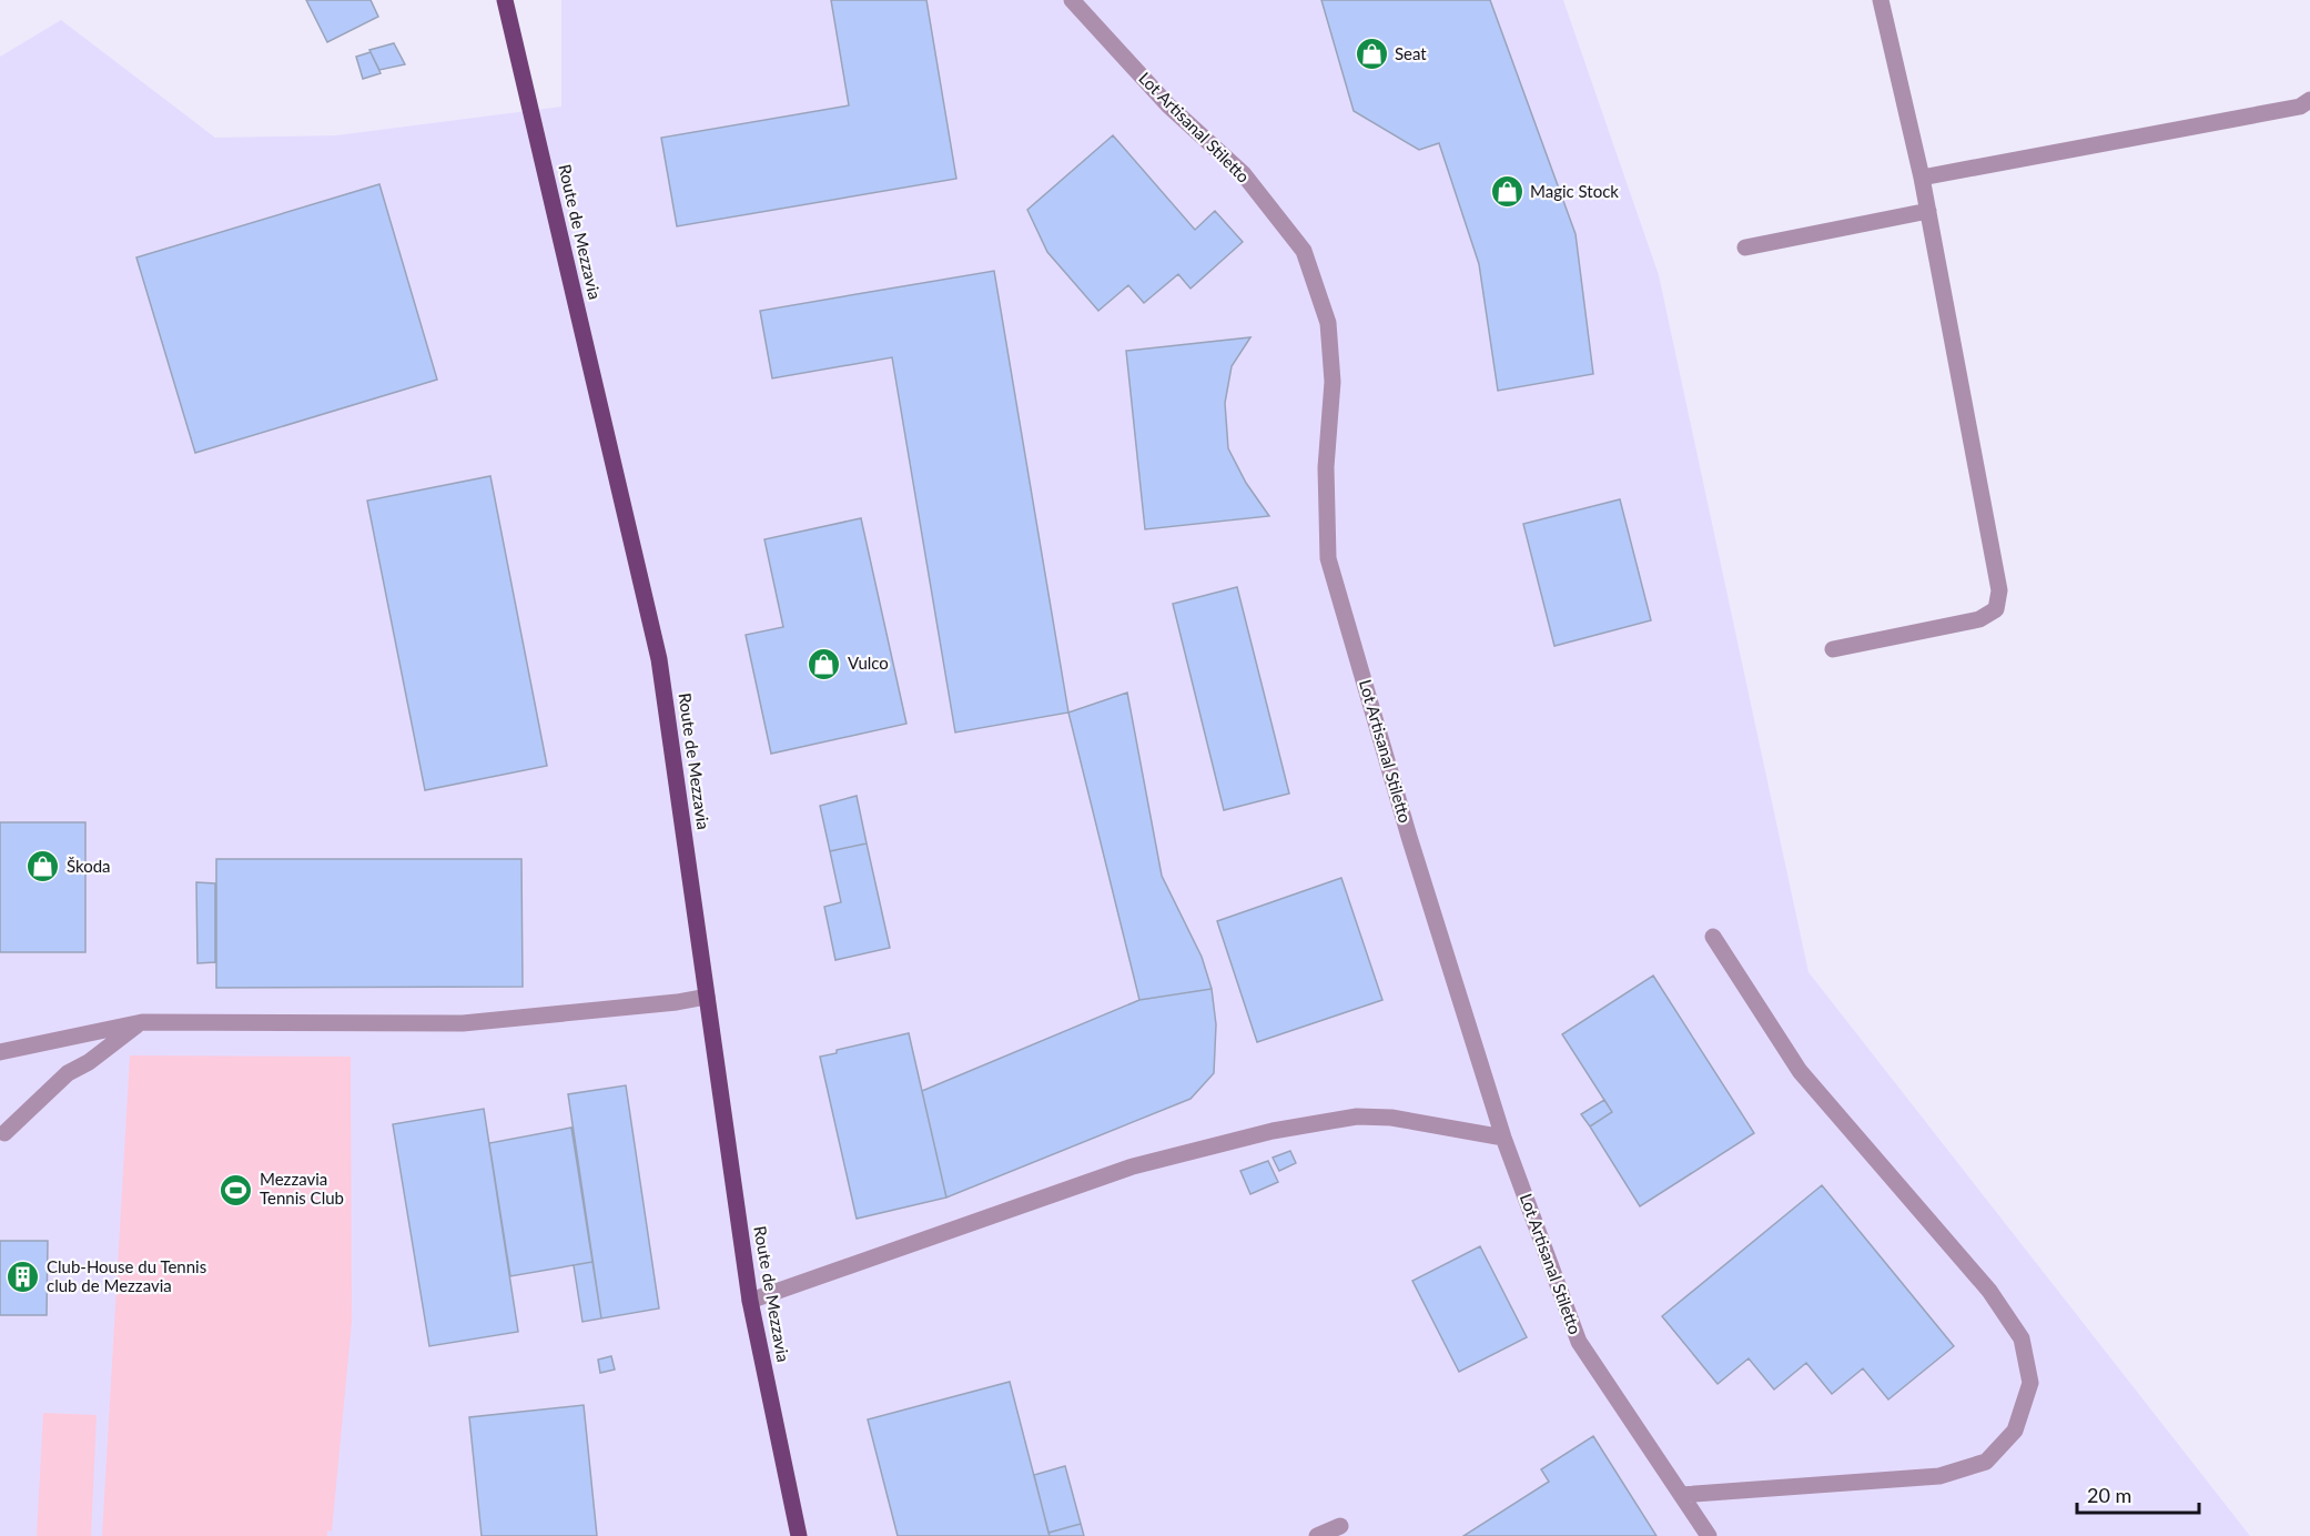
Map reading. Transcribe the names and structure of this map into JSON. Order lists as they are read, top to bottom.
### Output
{
  "streets": {
    "main road": ["Route de Mezzavia"],
    "street": ["Lot Artisanal Stiletto"]
  },
  "places": {
    "shop": [
      "Seat",
      "Magic Stock",
      "Vulco",
      "Škoda"
    ],
    "sports": ["Mezzavia Tennis Club"],
    "building": ["Club-House du Tennis club de Mezzavia"]
  },
  "scale_bar": "20 m"
}
